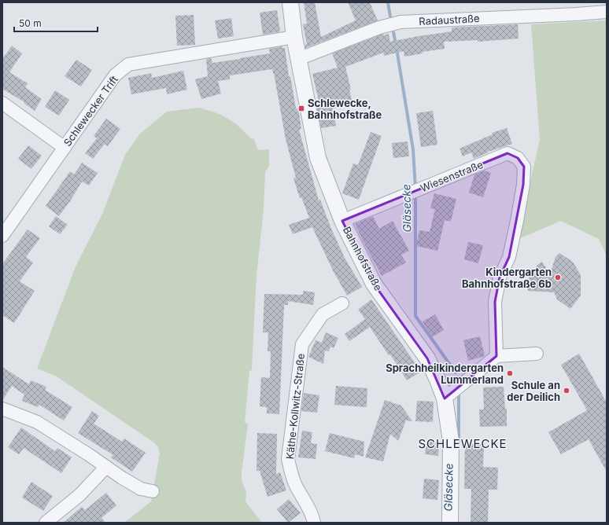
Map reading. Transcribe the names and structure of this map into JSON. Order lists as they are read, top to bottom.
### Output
{
  "streets": {
    "street": [
      "Radaustraße",
      "Schlewecker Trift",
      "Wiesenstraße",
      "Bahnhofstraße",
      "Käthe-Kollwitz-Straße"
    ]
  },
  "crossings": [
    ["Radaustraße", "Bahnhofstraße"],
    ["Schlewecker Trift", "Bahnhofstraße"],
    ["Wiesenstraße", "Bahnhofstraße"]
  ],
  "districts": ["SCHLEWECKE"],
  "water": ["Gläsecke"],
  "places": {
    "transit": ["Schlewecke, Bahnhofstraße"],
    "other": ["Kindergarten Bahnhofstraße 6b", "Sprachheilkindergarten Lummerland", "Schule an der Deilich"]
  },
  "scale_bar": "50 m"
}
